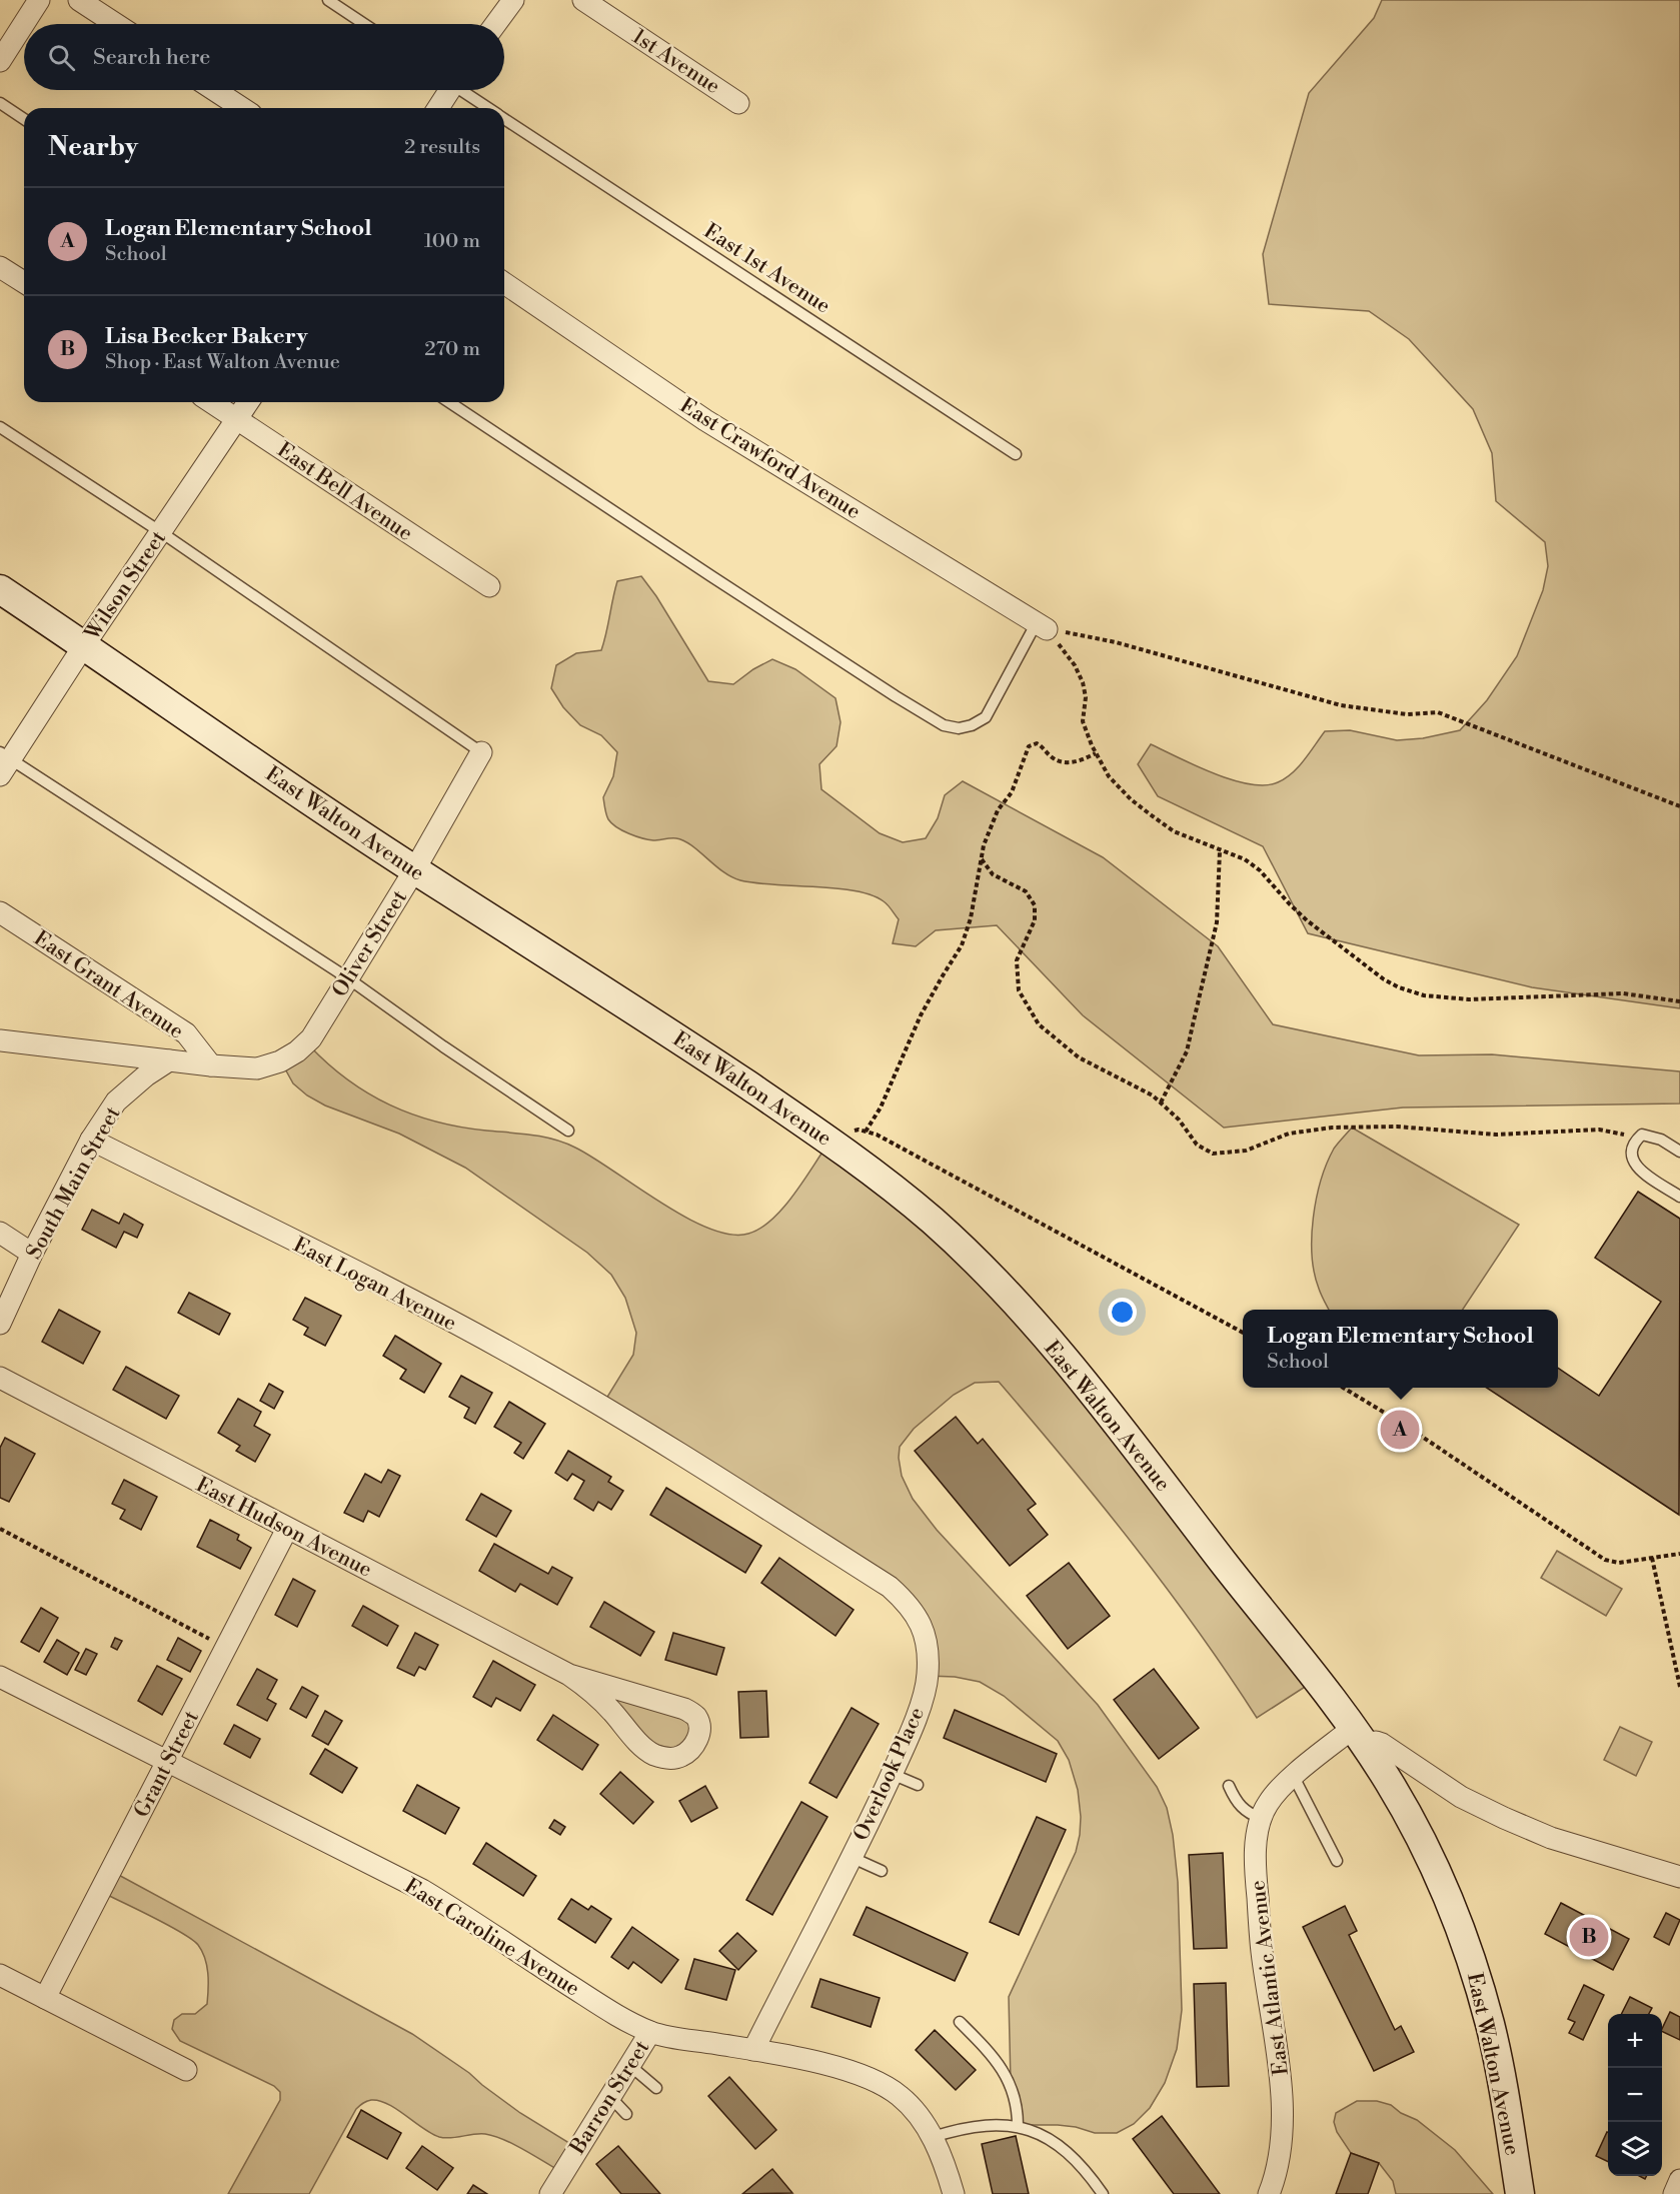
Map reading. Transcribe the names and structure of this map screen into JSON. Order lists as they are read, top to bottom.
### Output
{
  "streets": {
    "main road": ["East Walton Avenue"],
    "street": [
      "1st Avenue",
      "East Crawford Avenue",
      "East Bell Avenue",
      "Wilson Street",
      "Oliver Street",
      "East Grant Avenue",
      "South Main Street",
      "East Logan Avenue",
      "East Hudson Avenue",
      "Grant Street",
      "Overlook Place",
      "East Caroline Avenue",
      "East Atlantic Avenue",
      "Barron Street"
    ],
    "lane": ["East 1st Avenue"]
  },
  "crossings": [
    ["East Bell Avenue", "Wilson Street"],
    ["Wilson Street", "East Walton Avenue"],
    ["East Walton Avenue", "Oliver Street"],
    ["East Walton Avenue", "East Atlantic Avenue"],
    ["Oliver Street", "East Grant Avenue"],
    ["Oliver Street", "South Main Street"],
    ["South Main Street", "East Logan Avenue"],
    ["East Logan Avenue", "Overlook Place"],
    ["East Hudson Avenue", "Grant Street"],
    ["Grant Street", "East Caroline Avenue"],
    ["Overlook Place", "East Caroline Avenue"],
    ["East Caroline Avenue", "Barron Street"]
  ],
  "page": {
    "search": "Search here",
    "heading": ["Nearby", "2 results"],
    "list": [
      {
        "mark": "A",
        "name": "Logan Elementary School",
        "note": "School",
        "value": "100 m"
      },
      {
        "mark": "B",
        "name": "Lisa Becker Bakery",
        "note": "Shop · East Walton Avenue",
        "value": "270 m"
      }
    ],
    "popup": ["Logan Elementary School", "School"],
    "pins": ["A", "B"],
    "map_buttons": ["+", "−"]
  }
}
